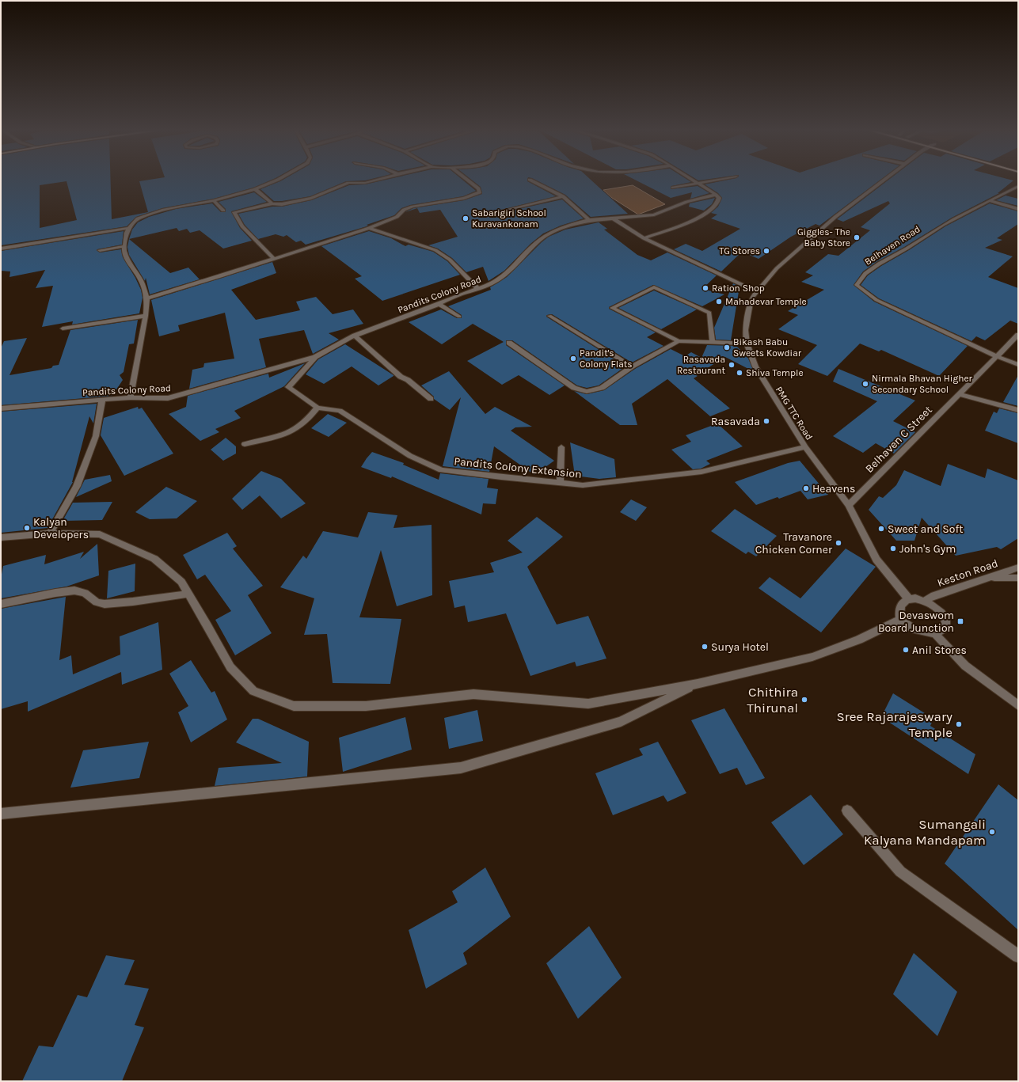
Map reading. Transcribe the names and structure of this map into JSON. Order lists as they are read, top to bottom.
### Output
{
  "streets": {
    "street": [
      "Belhaven Road",
      "Pandits Colony Road",
      "PMG TTC Road",
      "Belhaven C Street",
      "Pandits Colony Extension",
      "Keston Road"
    ]
  },
  "crossings": [
    ["Belhaven Road", "Belhaven C Street"],
    ["Pandits Colony Road", "Pandits Colony Extension"],
    ["PMG TTC Road", "Belhaven C Street"],
    ["PMG TTC Road", "Pandits Colony Extension"],
    ["PMG TTC Road", "Keston Road"]
  ],
  "places": {
    "other": [
      "Sabarigiri School Kuravankonam",
      "Giggles- The Baby Store",
      "TG Stores",
      "Ration Shop",
      "Mahadevar Temple",
      "Bikash Babu Sweets Kowdiar",
      "Pandit's Colony Flats",
      "Rasavada Restaurant",
      "Shiva Temple",
      "Nirmala Bhavan Higher Secondary School",
      "Rasavada",
      "Heavens",
      "Kalyan Developers",
      "Sweet and Soft",
      "Travanore Chicken Corner",
      "John's Gym",
      "Surya Hotel",
      "Anil Stores",
      "Chithira Thirunal",
      "Sree Rajarajeswary Temple",
      "Sumangali Kalyana Mandapam"
    ],
    "transit": ["Devaswom Board Junction"]
  }
}
